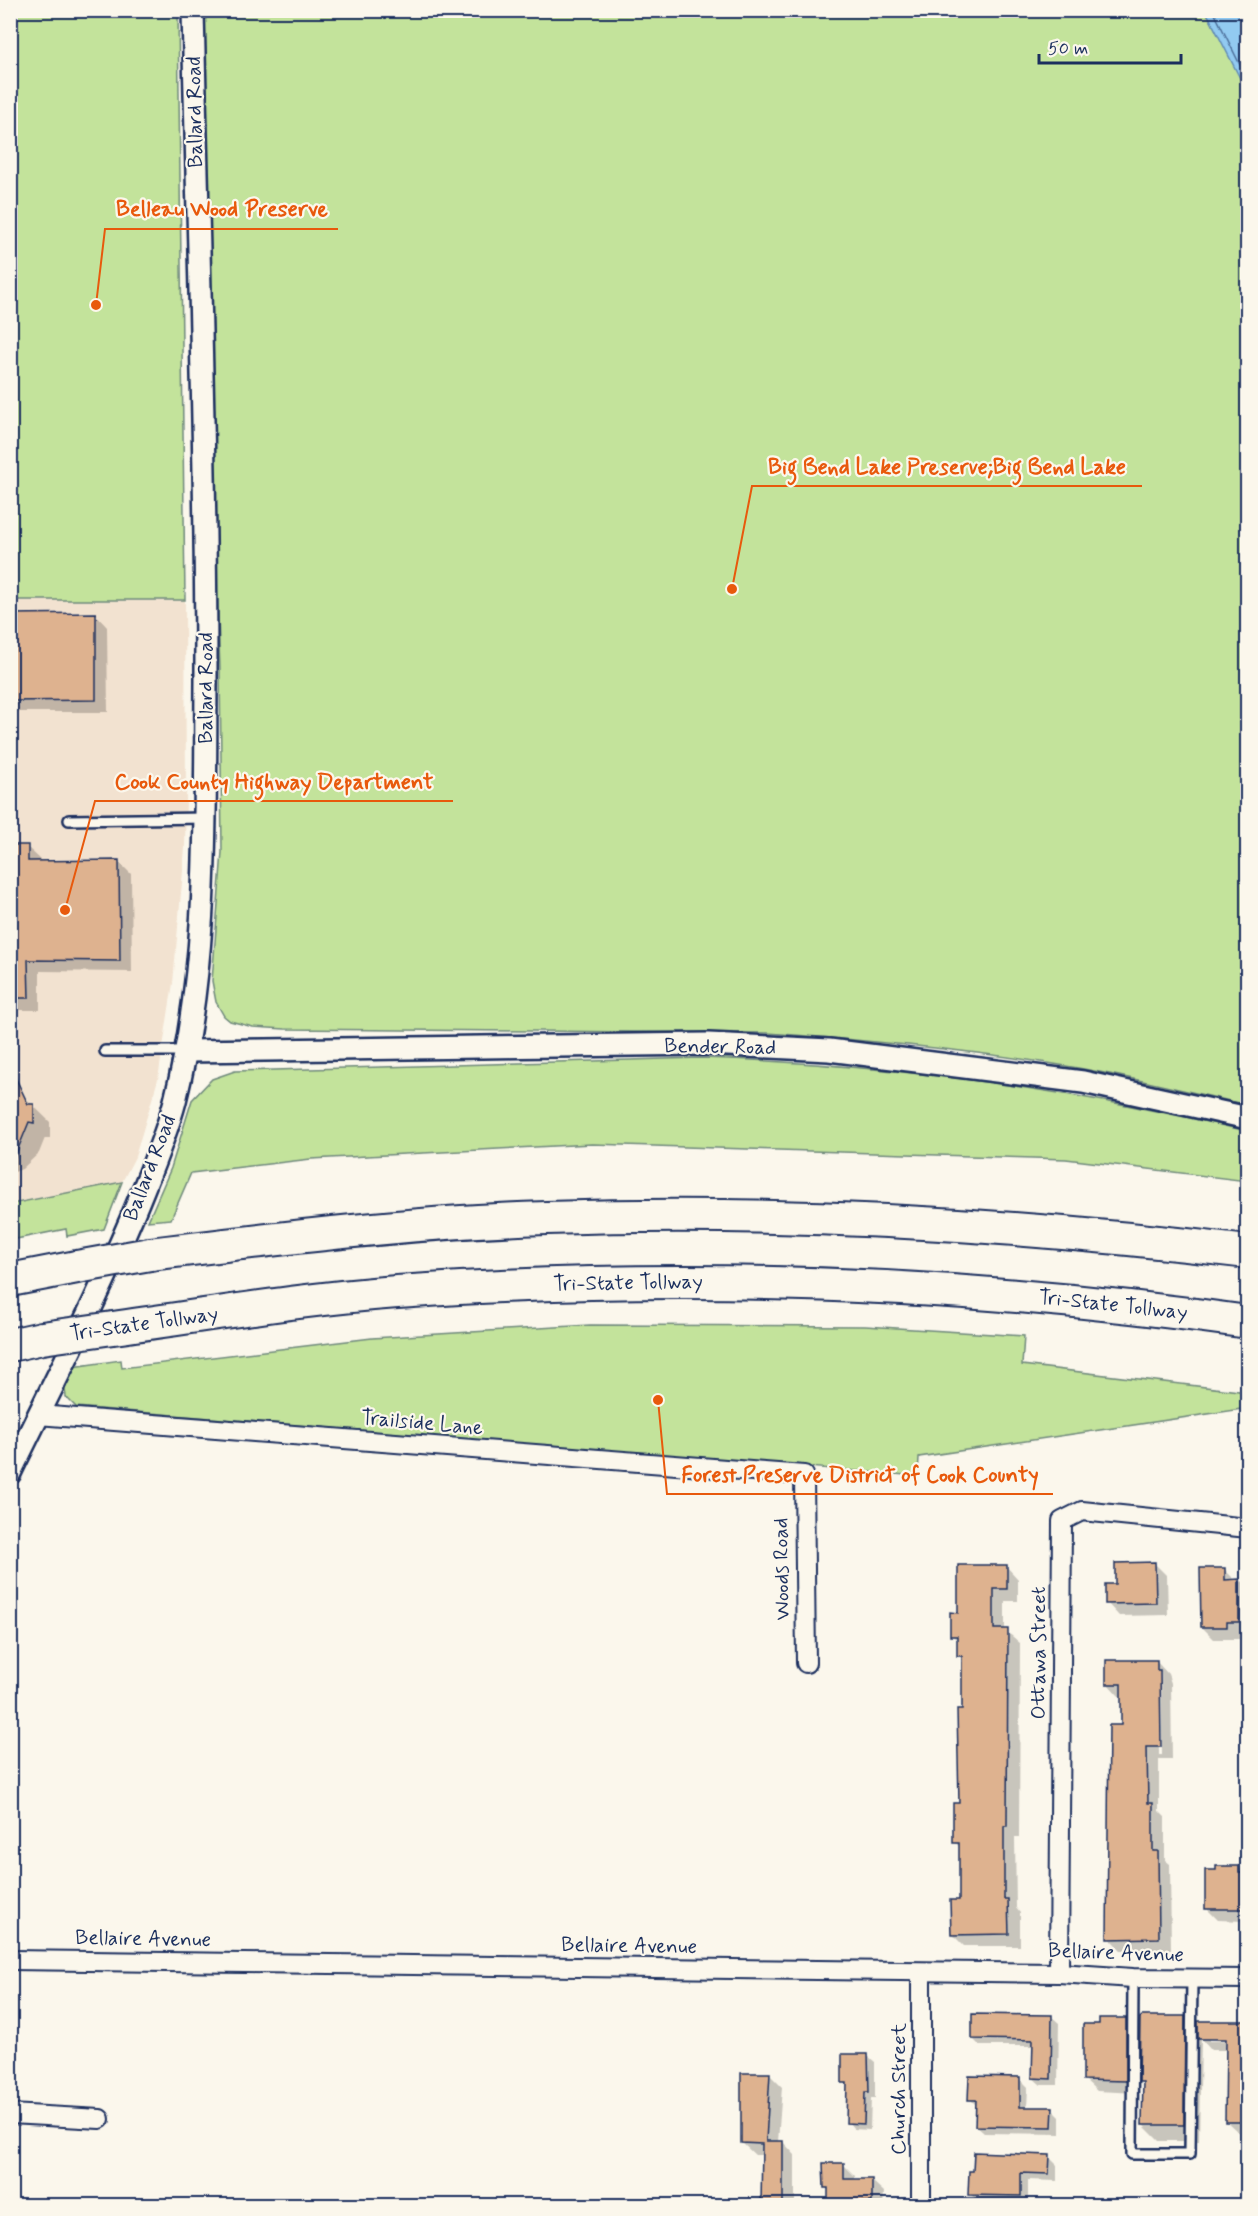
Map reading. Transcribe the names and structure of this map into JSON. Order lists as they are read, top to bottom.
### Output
{
  "streets": {
    "highway": ["Tri-State Tollway"],
    "street": [
      "Ballard Road",
      "Bender Road",
      "Trailside Lane",
      "Woods Road",
      "Ottawa Street",
      "Bellaire Avenue",
      "Church Street"
    ]
  },
  "crossings": [
    ["Ballard Road", "Bender Road"],
    ["Ballard Road", "Trailside Lane"],
    ["Trailside Lane", "Woods Road"],
    ["Ottawa Street", "Bellaire Avenue"],
    ["Bellaire Avenue", "Church Street"]
  ],
  "places": [
    "Belleau Wood Preserve",
    "Big Bend Lake Preserve;Big Bend Lake",
    "Cook County Highway Department",
    "Forest Preserve District of Cook County"
  ],
  "scale_bar": "50 m"
}
